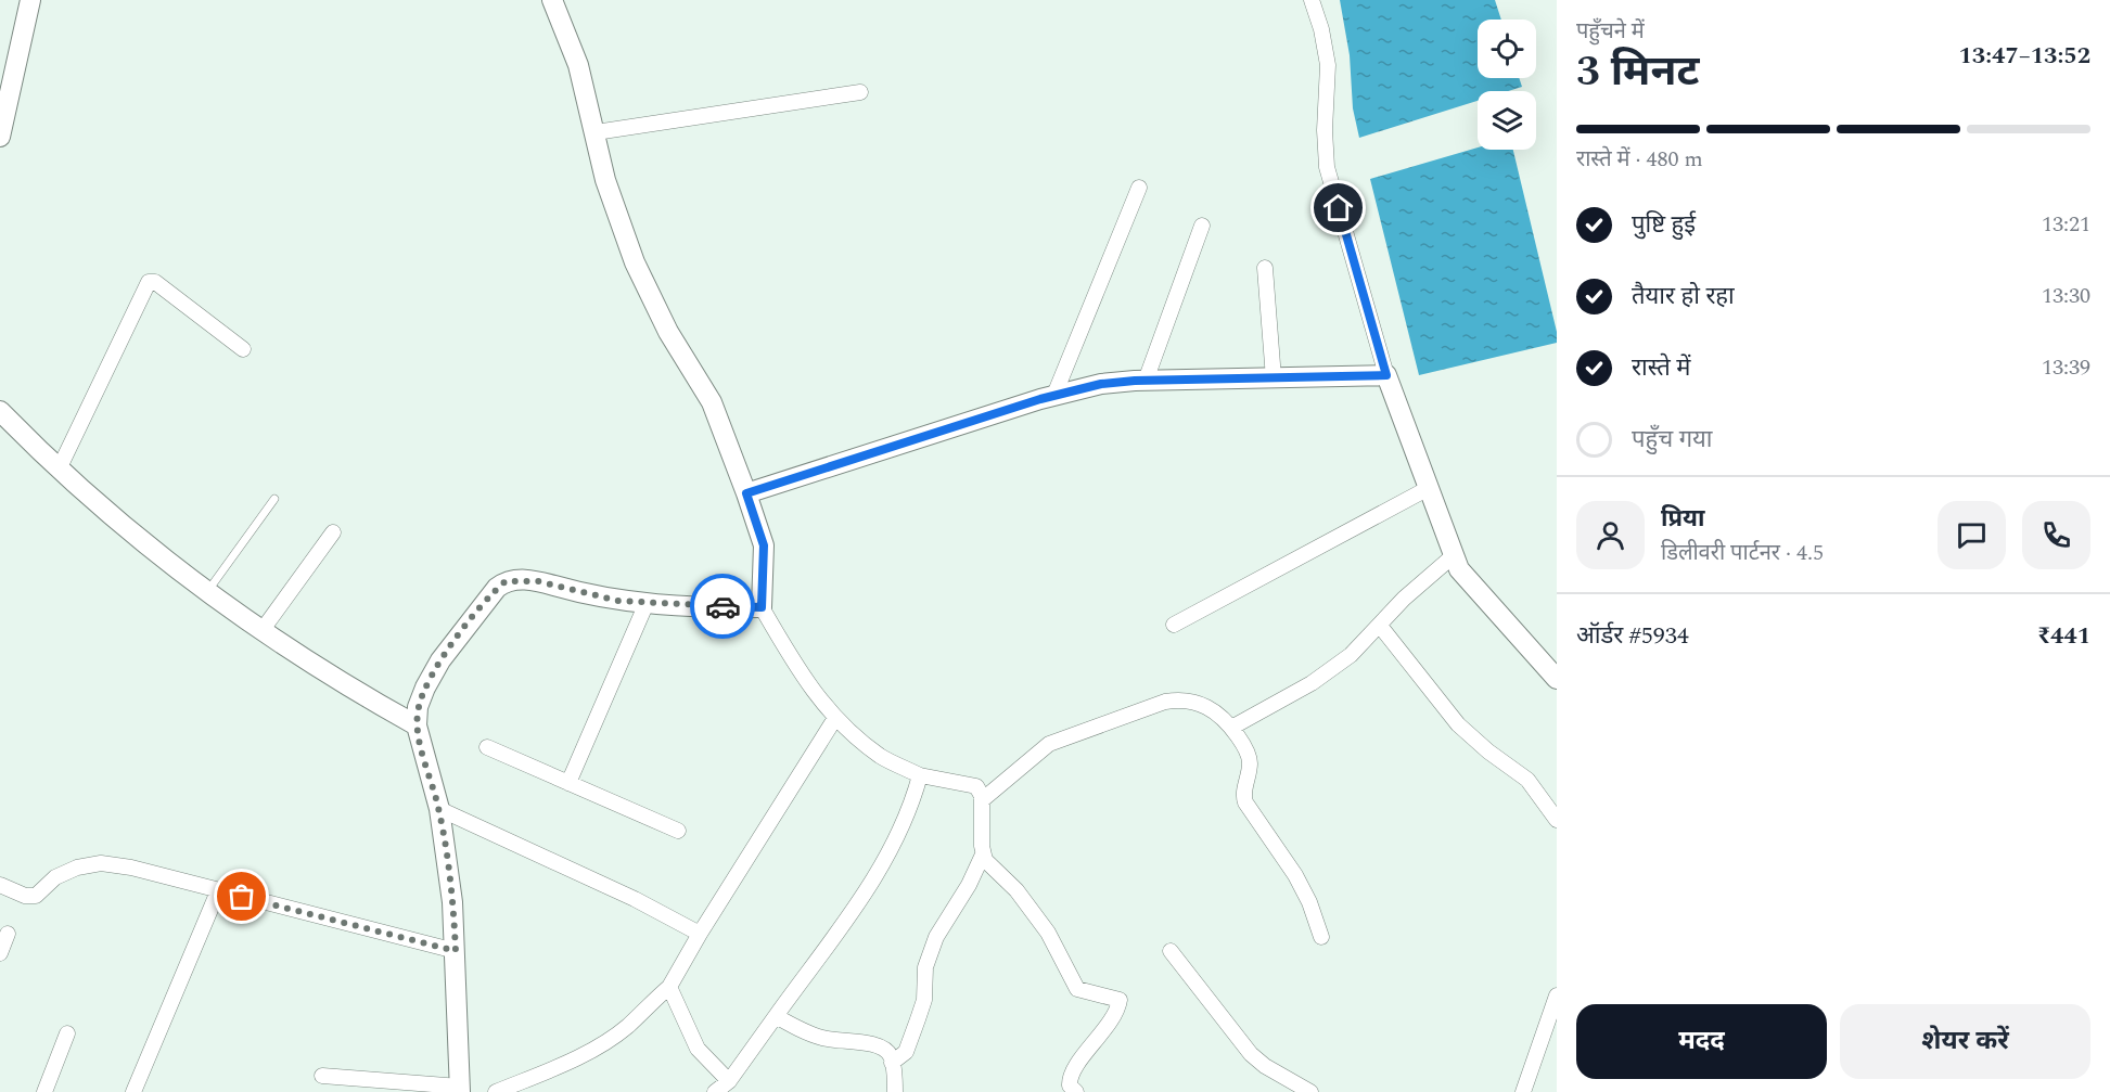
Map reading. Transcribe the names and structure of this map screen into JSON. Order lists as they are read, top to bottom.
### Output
{
  "page": {
    "heading": ["3 मिनट", "पहुँचने में", "13:47–13:52"],
    "panel": [
      "प्रिया",
      "डिलीवरी पार्टनर · 4.5",
      "ऑर्डर #5934",
      "₹441"
    ],
    "bar": "रास्ते में · 480 m",
    "list": [
      ["पुष्टि हुई", "13:21"],
      ["तैयार हो रहा", "13:30"],
      ["रास्ते में", "13:39"],
      "पहुँच गया"
    ],
    "buttons": ["मदद", "शेयर करें"]
  }
}
